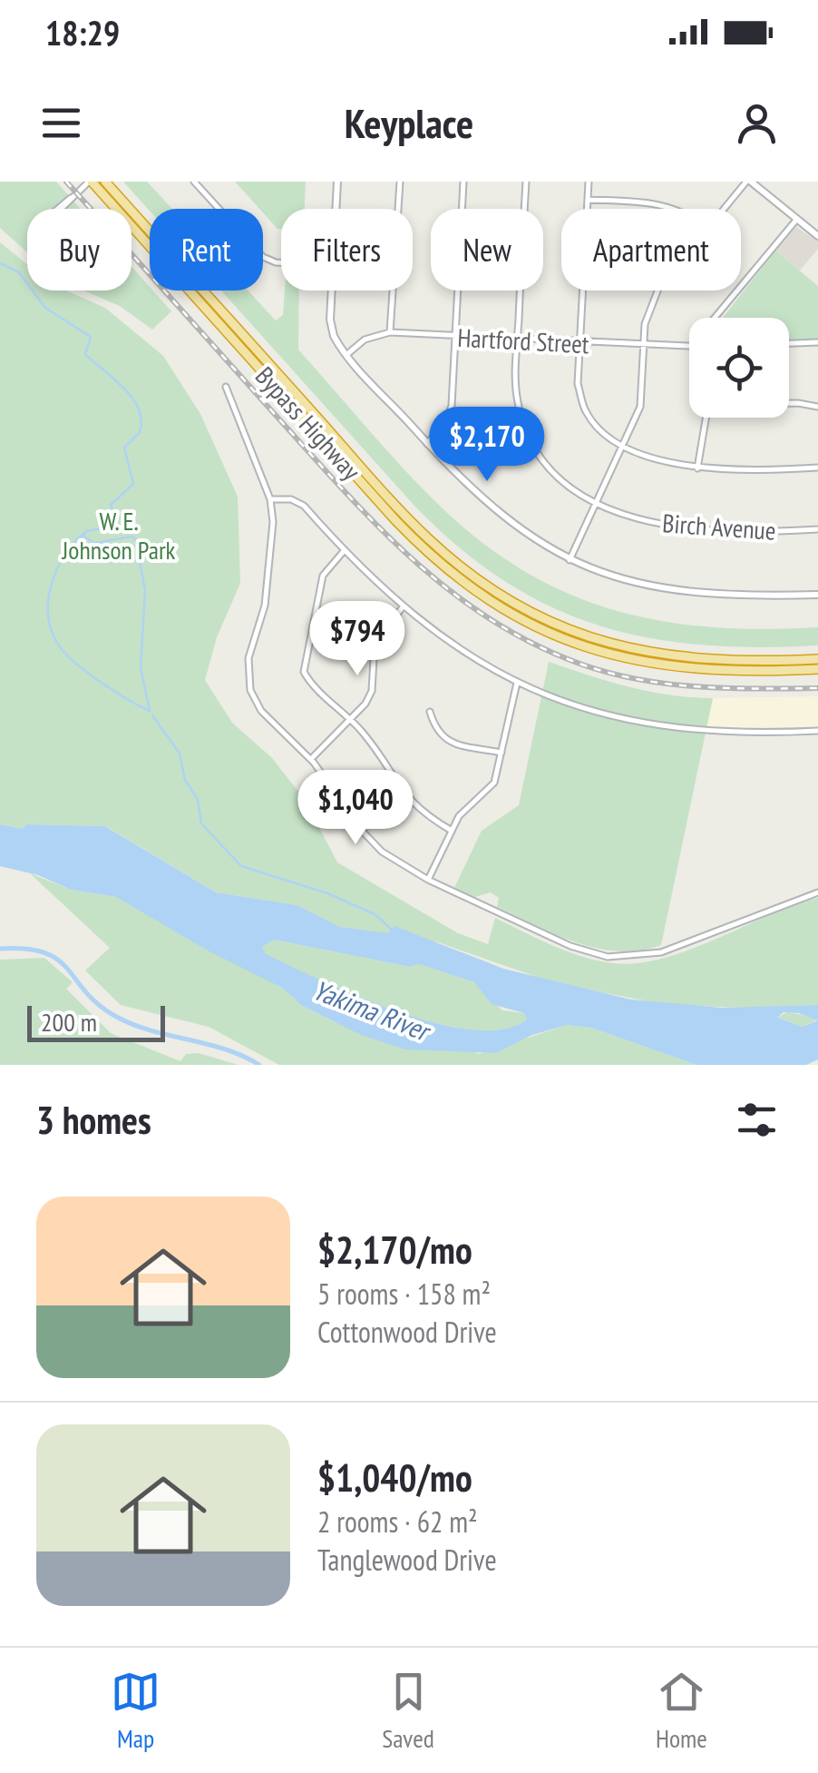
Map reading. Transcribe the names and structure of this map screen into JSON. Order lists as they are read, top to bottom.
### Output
{
  "streets": {
    "highway": ["Bypass Highway"],
    "street": ["Hartford Street", "Birch Avenue"]
  },
  "crossings": [
    ["Hartford Street", "Birch Avenue"]
  ],
  "water": ["Yakima River"],
  "parks": ["W. E. Johnson Park"],
  "scale_bar": "200 m",
  "page": {
    "status": "18:29",
    "header": "Keyplace",
    "chip": [
      "Buy",
      "Rent",
      "Filters",
      "New",
      "Apartment"
    ],
    "price": ["$2,170", "$794", "$1,040"],
    "scale": "200 m",
    "heading": "3 homes",
    "list": [
      {
        "name": "$2,170/mo",
        "note": "5 rooms · 158 m² · Cottonwood Drive"
      },
      {
        "name": "$1,040/mo",
        "note": "2 rooms · 62 m² · Tanglewood Drive"
      }
    ],
    "tabs": ["Map", "Saved", "Home"]
  }
}
